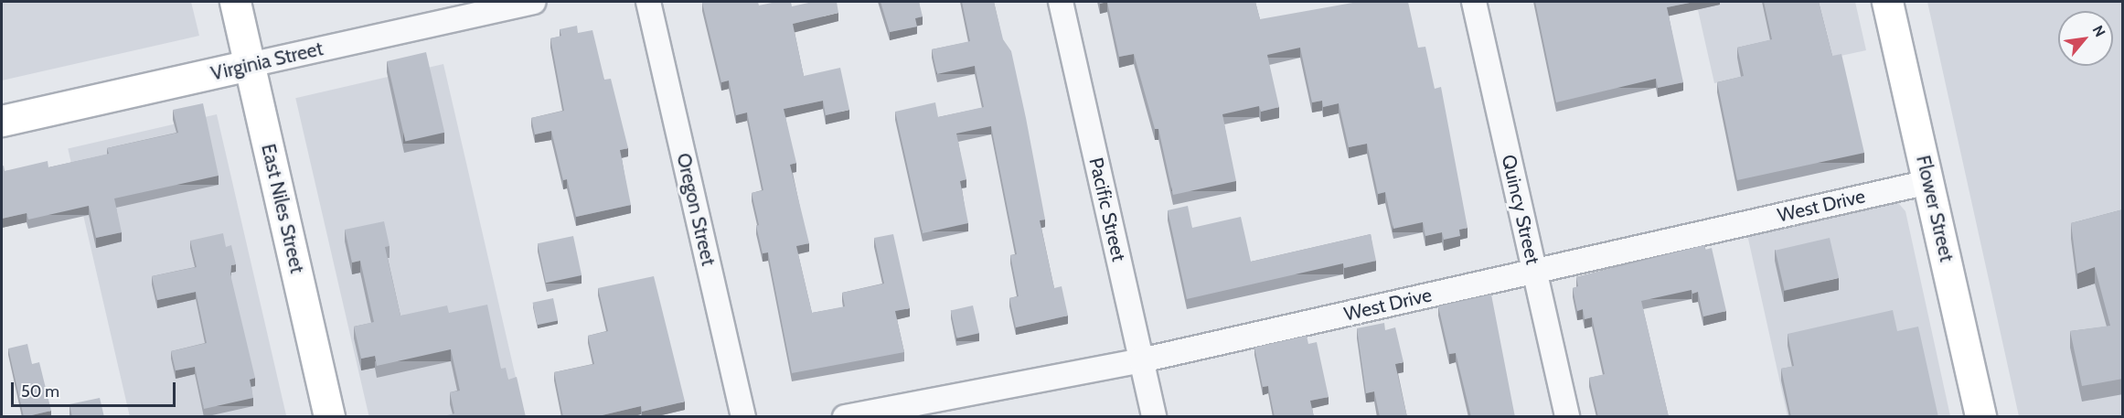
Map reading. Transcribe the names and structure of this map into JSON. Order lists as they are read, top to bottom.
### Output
{
  "streets": {
    "street": [
      "Virginia Street",
      "West Drive",
      "East Niles Street",
      "Flower Street",
      "Oregon Street",
      "Pacific Street",
      "Quincy Street"
    ]
  },
  "crossings": [
    ["Virginia Street", "East Niles Street"],
    ["West Drive", "Flower Street"],
    ["West Drive", "Pacific Street"],
    ["West Drive", "Quincy Street"]
  ],
  "scale_bar": "50 m",
  "north": "top right"
}
